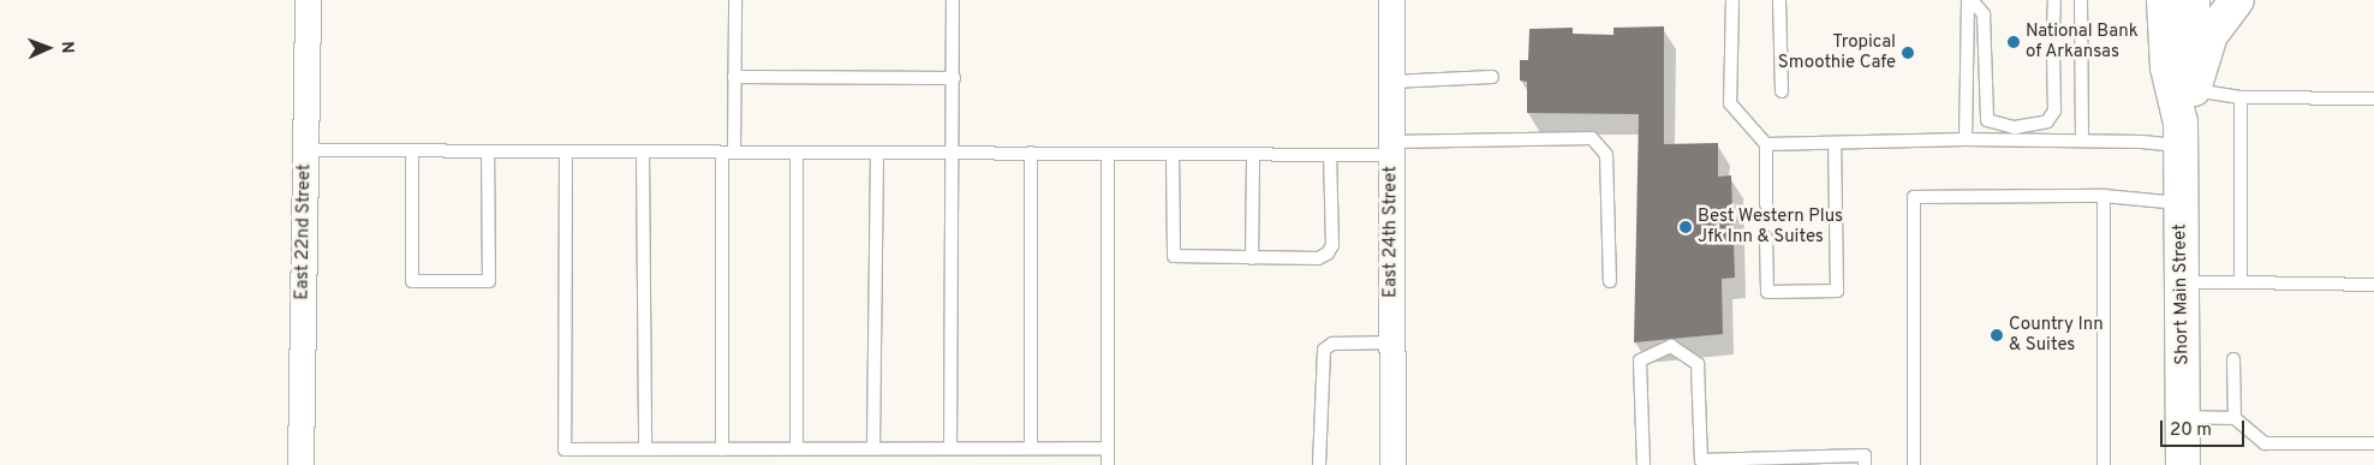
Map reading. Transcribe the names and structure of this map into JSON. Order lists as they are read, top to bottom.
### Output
{
  "streets": {
    "street": ["East 22nd Street", "East 24th Street", "Short Main Street"]
  },
  "places": [
    "National Bank of Arkansas",
    "Tropical Smoothie Cafe",
    "Best Western Plus Jfk Inn & Suites",
    "Country Inn & Suites"
  ],
  "scale_bar": "20 m",
  "north": "right"
}
